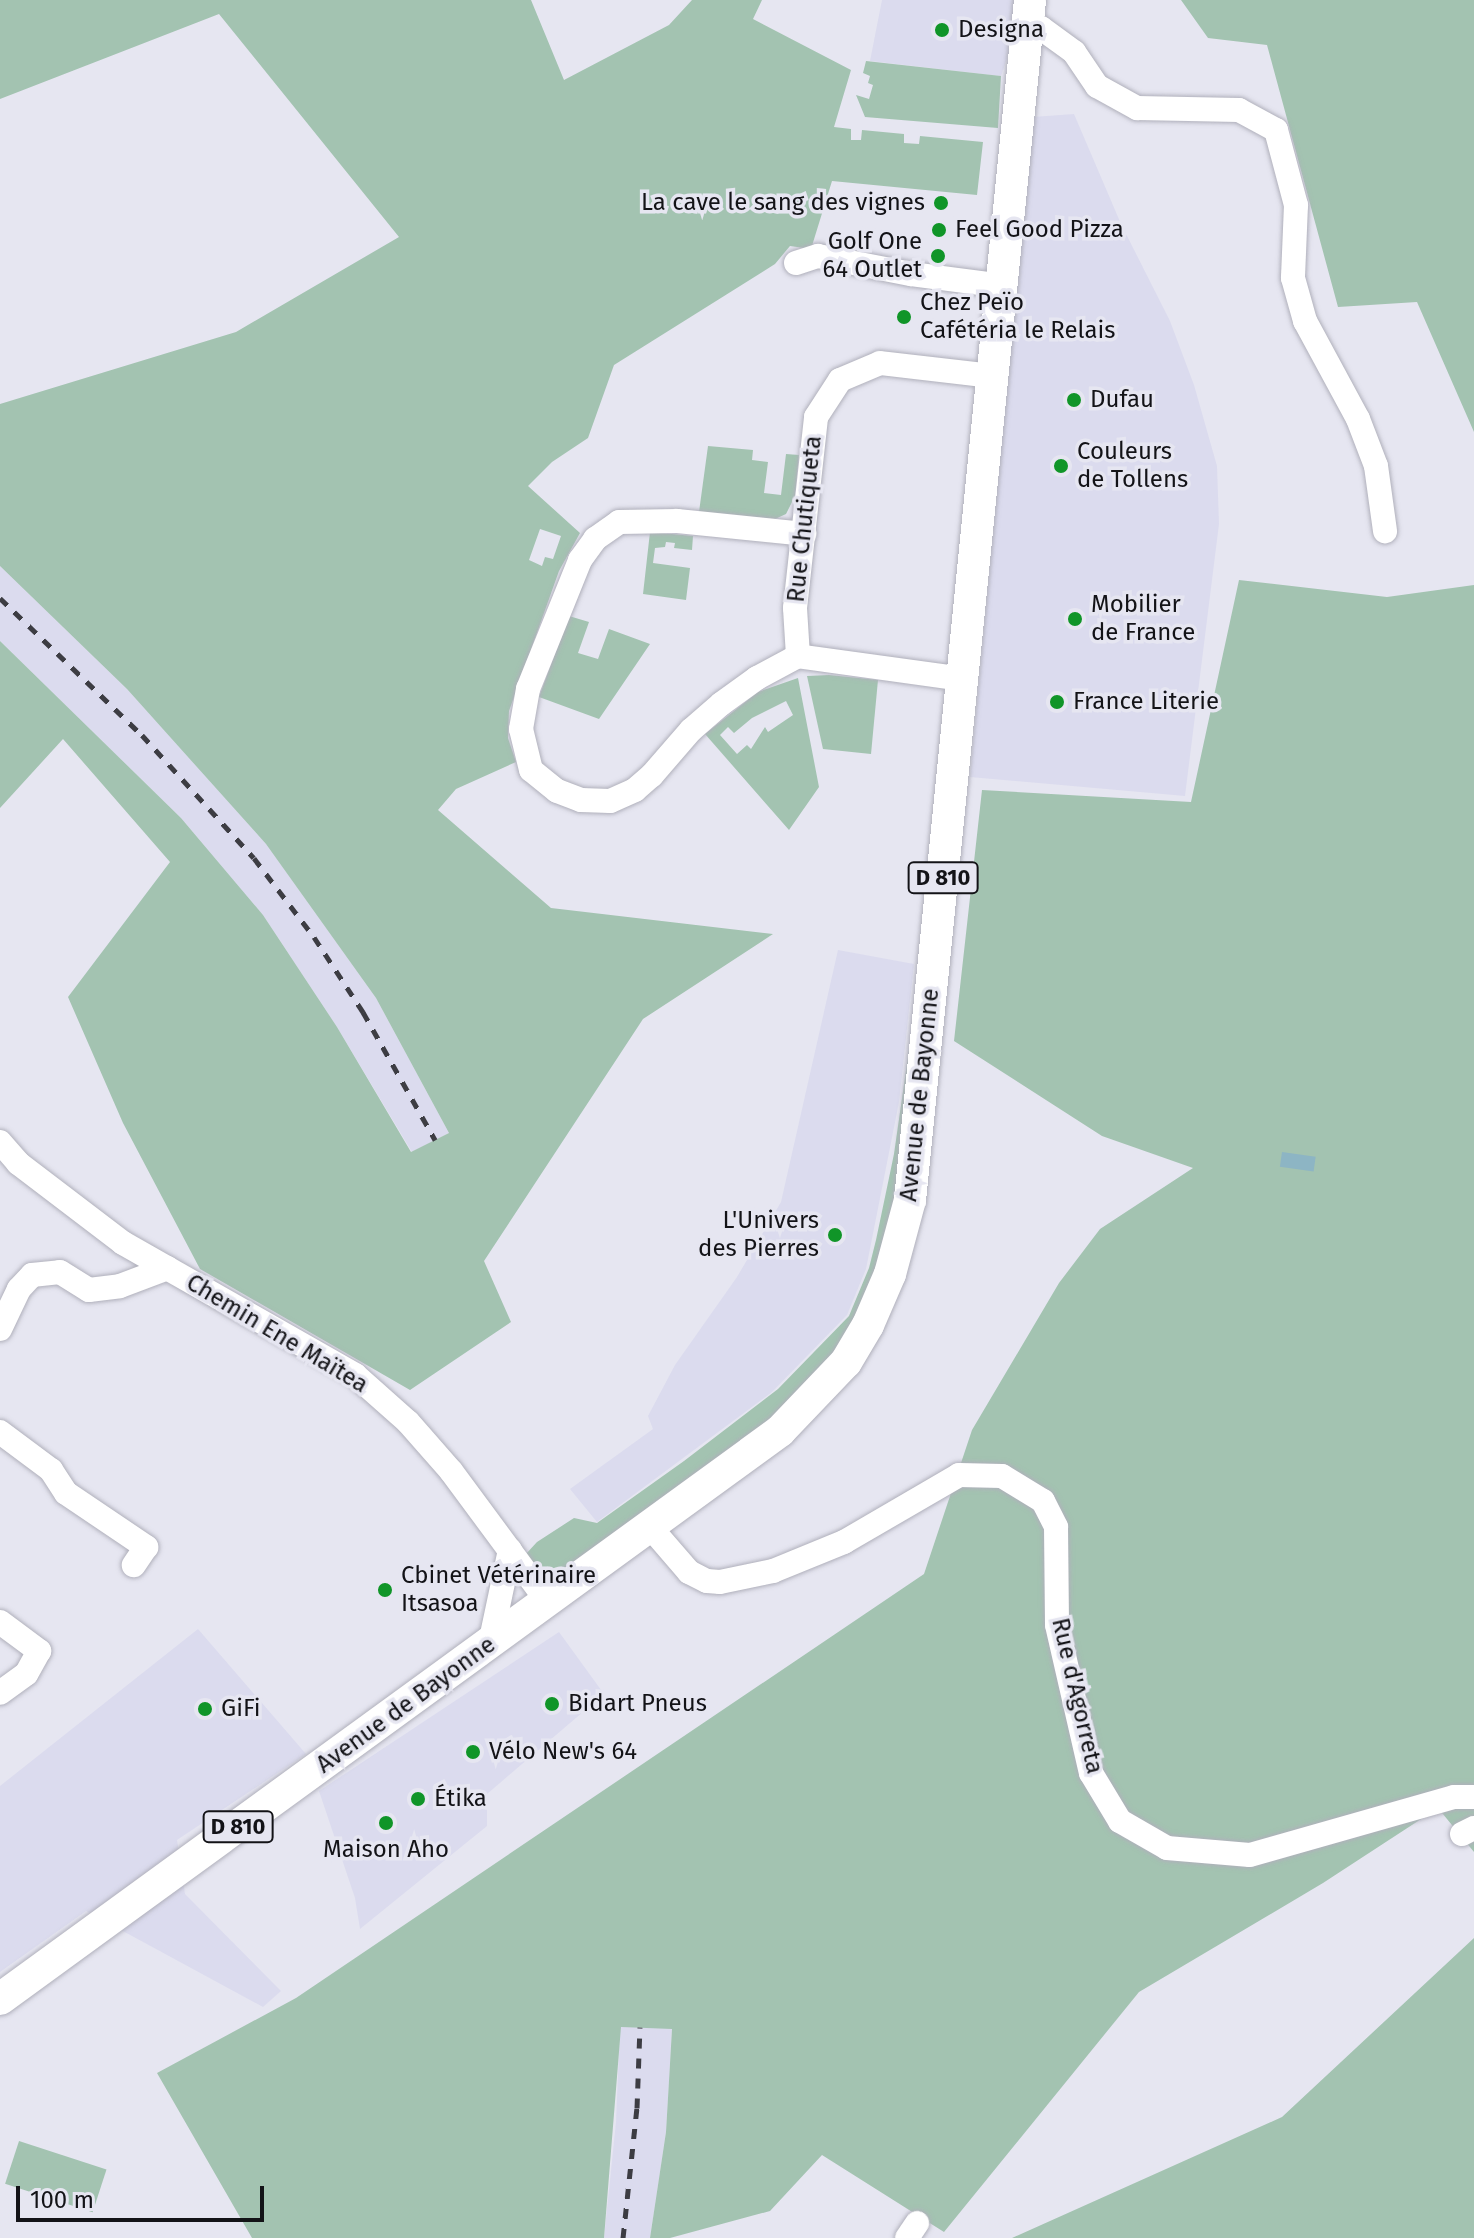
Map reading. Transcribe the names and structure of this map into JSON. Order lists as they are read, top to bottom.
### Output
{
  "streets": {
    "main road": ["D 810", "Avenue de Bayonne"],
    "street": ["Rue Chutiqueta", "Chemin Ene Maïtea", "Rue d'Agorreta"]
  },
  "crossings": [
    ["Rue Chutiqueta", "Avenue de Bayonne"],
    ["Avenue de Bayonne", "Chemin Ene Maïtea"],
    ["Avenue de Bayonne", "Rue d'Agorreta"]
  ],
  "places": [
    "Designa",
    "La cave le sang des vignes",
    "Feel Good Pizza",
    "Golf One 64 Outlet",
    "Chez Peïo Cafétéria le Relais",
    "Dufau",
    "Couleurs de Tollens",
    "Mobilier de France",
    "France Literie",
    "L'Univers des Pierres",
    "Cbinet Vétérinaire Itsasoa",
    "Bidart Pneus",
    "GiFi",
    "Vélo New's 64",
    "Étika",
    "Maison Aho"
  ],
  "scale_bar": "100 m"
}
